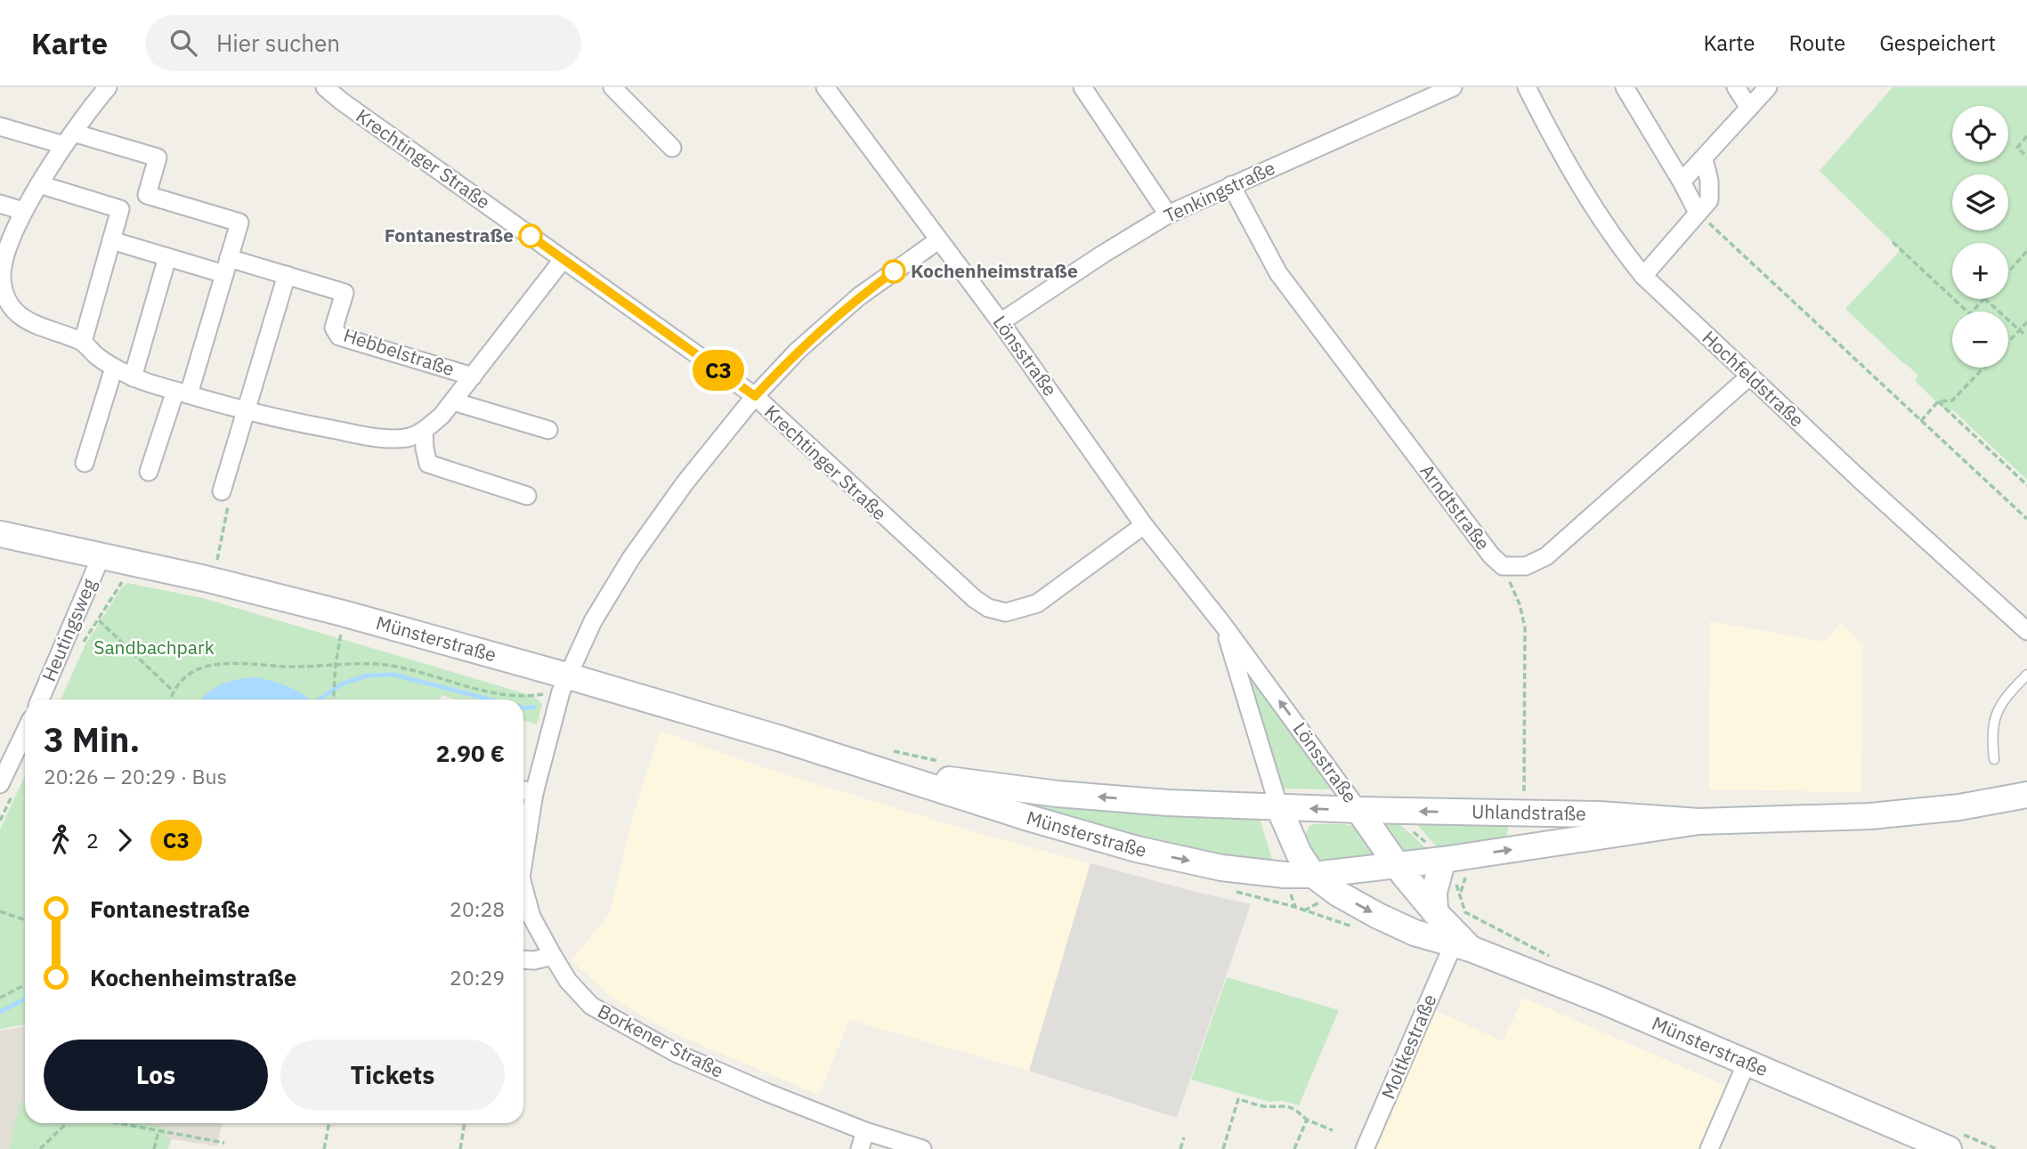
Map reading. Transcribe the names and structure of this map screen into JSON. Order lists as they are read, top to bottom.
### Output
{
  "streets": {
    "main road": ["Münsterstraße", "Uhlandstraße"],
    "street": [
      "Krechtinger Straße",
      "Tenkingstraße",
      "Hebbelstraße",
      "Lönsstraße",
      "Hochfeldstraße",
      "Arndtstraße",
      "Heutingsweg",
      "Borkener Straße",
      "Moltkestraße"
    ]
  },
  "crossings": [
    ["Krechtinger Straße", "Lönsstraße"],
    ["Tenkingstraße", "Lönsstraße"],
    ["Tenkingstraße", "Arndtstraße"],
    ["Lönsstraße", "Münsterstraße"],
    ["Lönsstraße", "Uhlandstraße"],
    ["Hochfeldstraße", "Arndtstraße"],
    ["Heutingsweg", "Münsterstraße"],
    ["Münsterstraße", "Uhlandstraße"],
    ["Münsterstraße", "Borkener Straße"],
    ["Münsterstraße", "Moltkestraße"]
  ],
  "parks": ["Sandbachpark"],
  "places": ["Fontanestraße", "Kochenheimstraße"],
  "lines": ["bus line C3"],
  "page": {
    "header": "Karte",
    "search": "Hier suchen",
    "nav": ["Karte", "Route", "Gespeichert"],
    "on_map": "C3",
    "map_buttons": ["+", "−"],
    "heading": ["3 Min.", "20:26 – 20:29 · Bus", "2.90 €"],
    "legs": ["2", "C3"],
    "list": [
      {
        "name": "Fontanestraße",
        "value": "20:28"
      },
      {
        "name": "Kochenheimstraße",
        "value": "20:29"
      }
    ],
    "buttons": ["Los", "Tickets"]
  }
}
